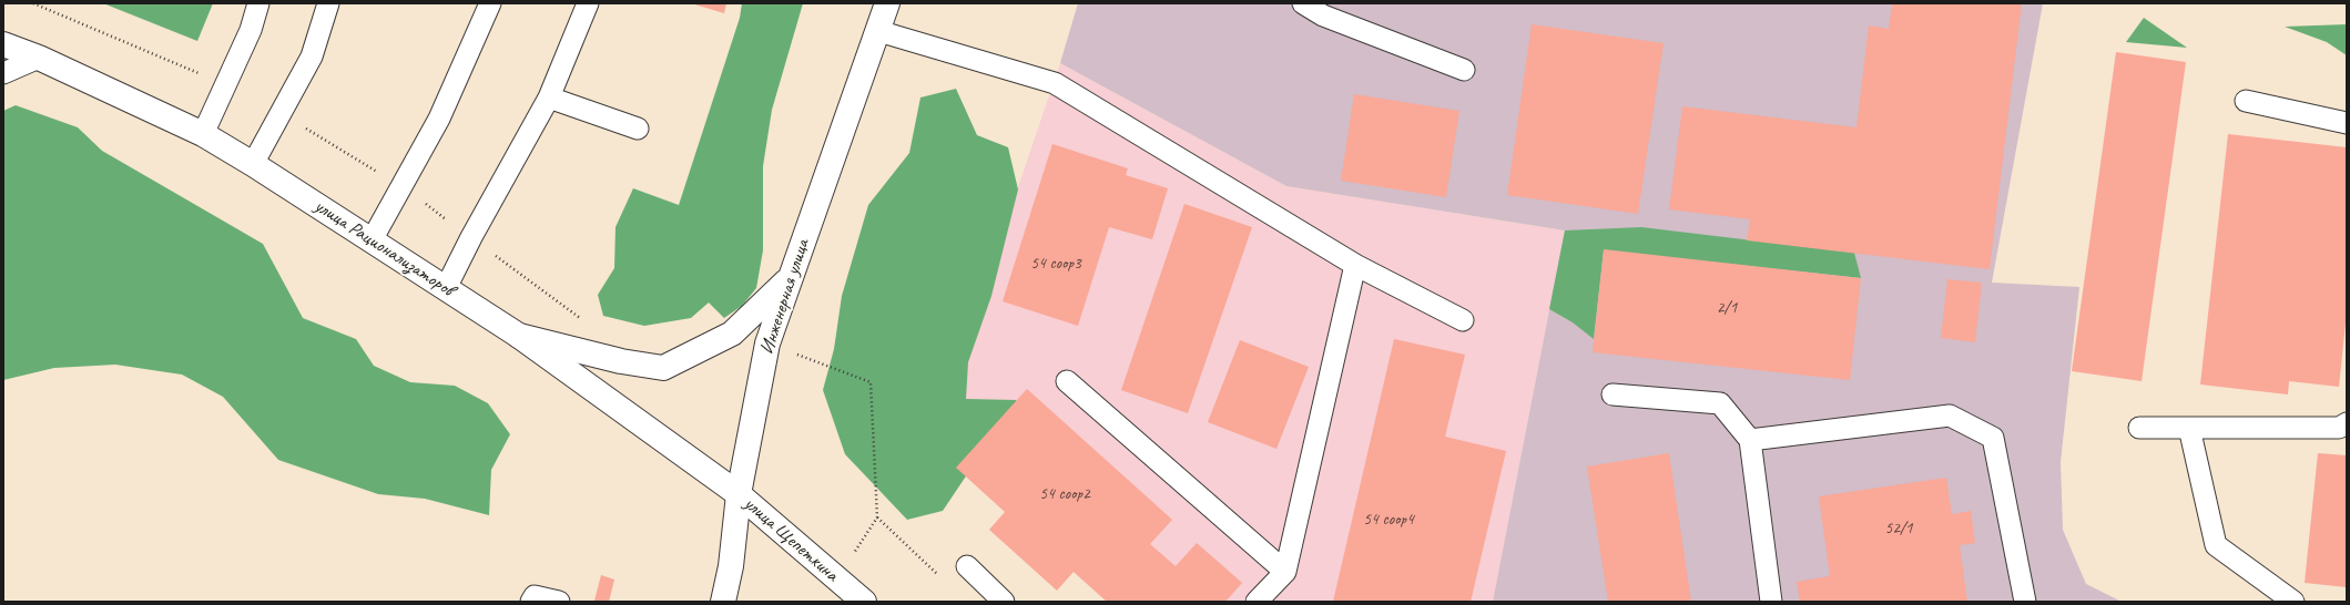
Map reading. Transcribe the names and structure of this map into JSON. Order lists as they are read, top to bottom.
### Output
{
  "streets": {
    "main road": ["улица Рационализаторов", "Инженерная улица", "улица Щепеткина"]
  },
  "crossings": [
    ["улица Рационализаторов", "Инженерная улица"],
    ["улица Рационализаторов", "улица Щепеткина"],
    ["Инженерная улица", "улица Щепеткина"]
  ],
  "house_numbers": [
    "54 соор3",
    "2/1",
    "54 соор2",
    "54 соор4",
    "52/1"
  ]
}
